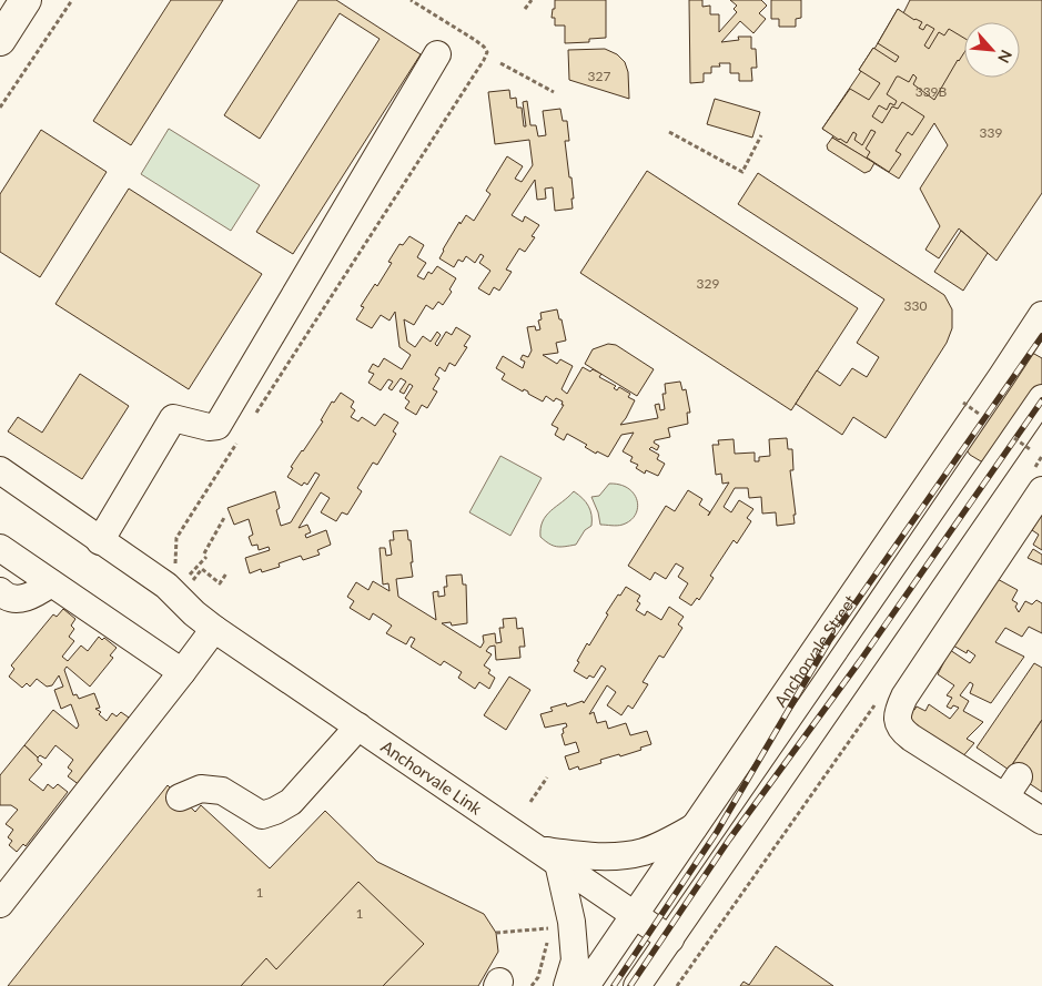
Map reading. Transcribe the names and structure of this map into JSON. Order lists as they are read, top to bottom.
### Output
{
  "streets": {
    "street": ["Anchorvale Street", "Anchorvale Link"]
  },
  "crossings": [
    ["Anchorvale Street", "Anchorvale Link"]
  ],
  "house_numbers": [
    "327",
    "339B",
    "339",
    "329",
    "330",
    "1",
    "1"
  ],
  "north": "bottom right"
}
